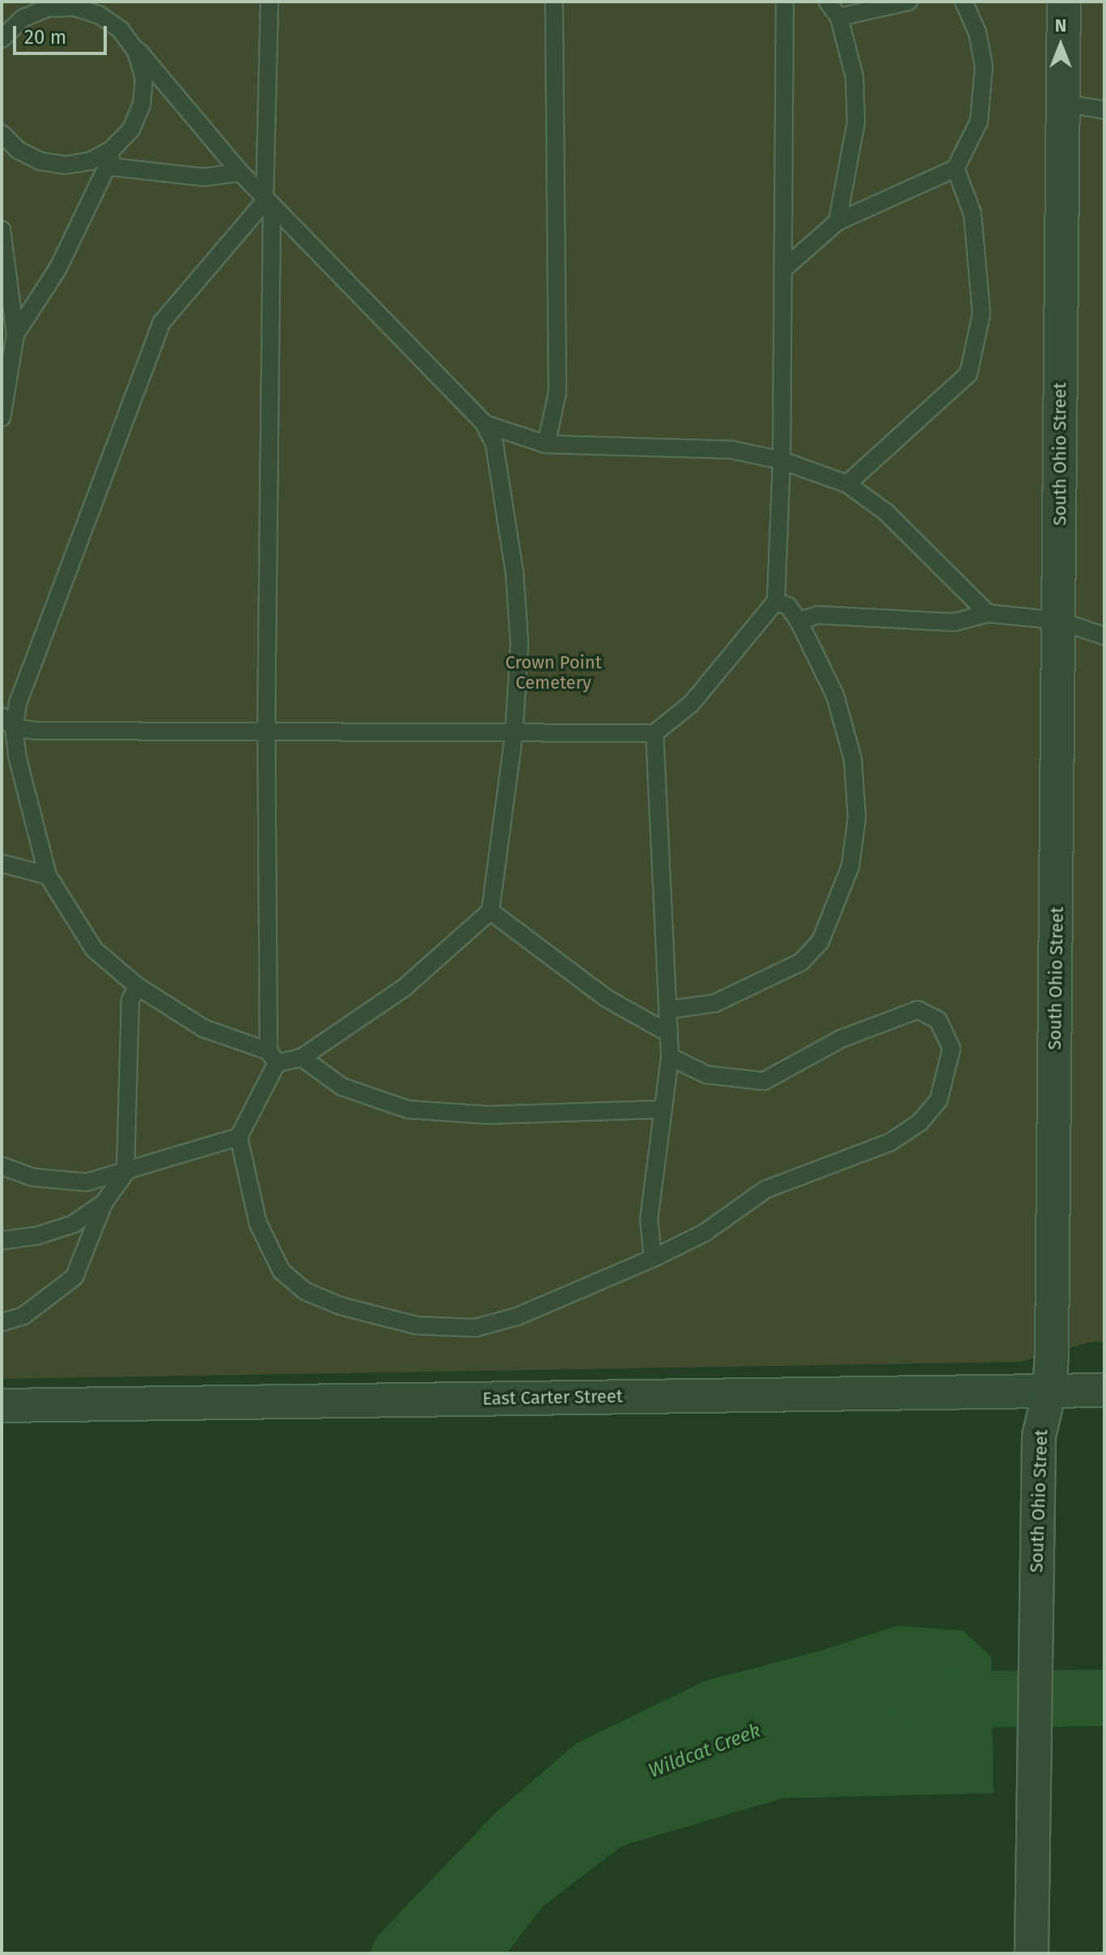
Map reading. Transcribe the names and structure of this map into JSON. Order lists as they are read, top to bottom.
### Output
{
  "streets": {
    "street": ["South Ohio Street", "East Carter Street"]
  },
  "crossings": [
    ["South Ohio Street", "East Carter Street"]
  ],
  "water": ["Wildcat Creek"],
  "parks": ["Crown Point Cemetery"],
  "scale_bar": "20 m",
  "north": "top"
}
